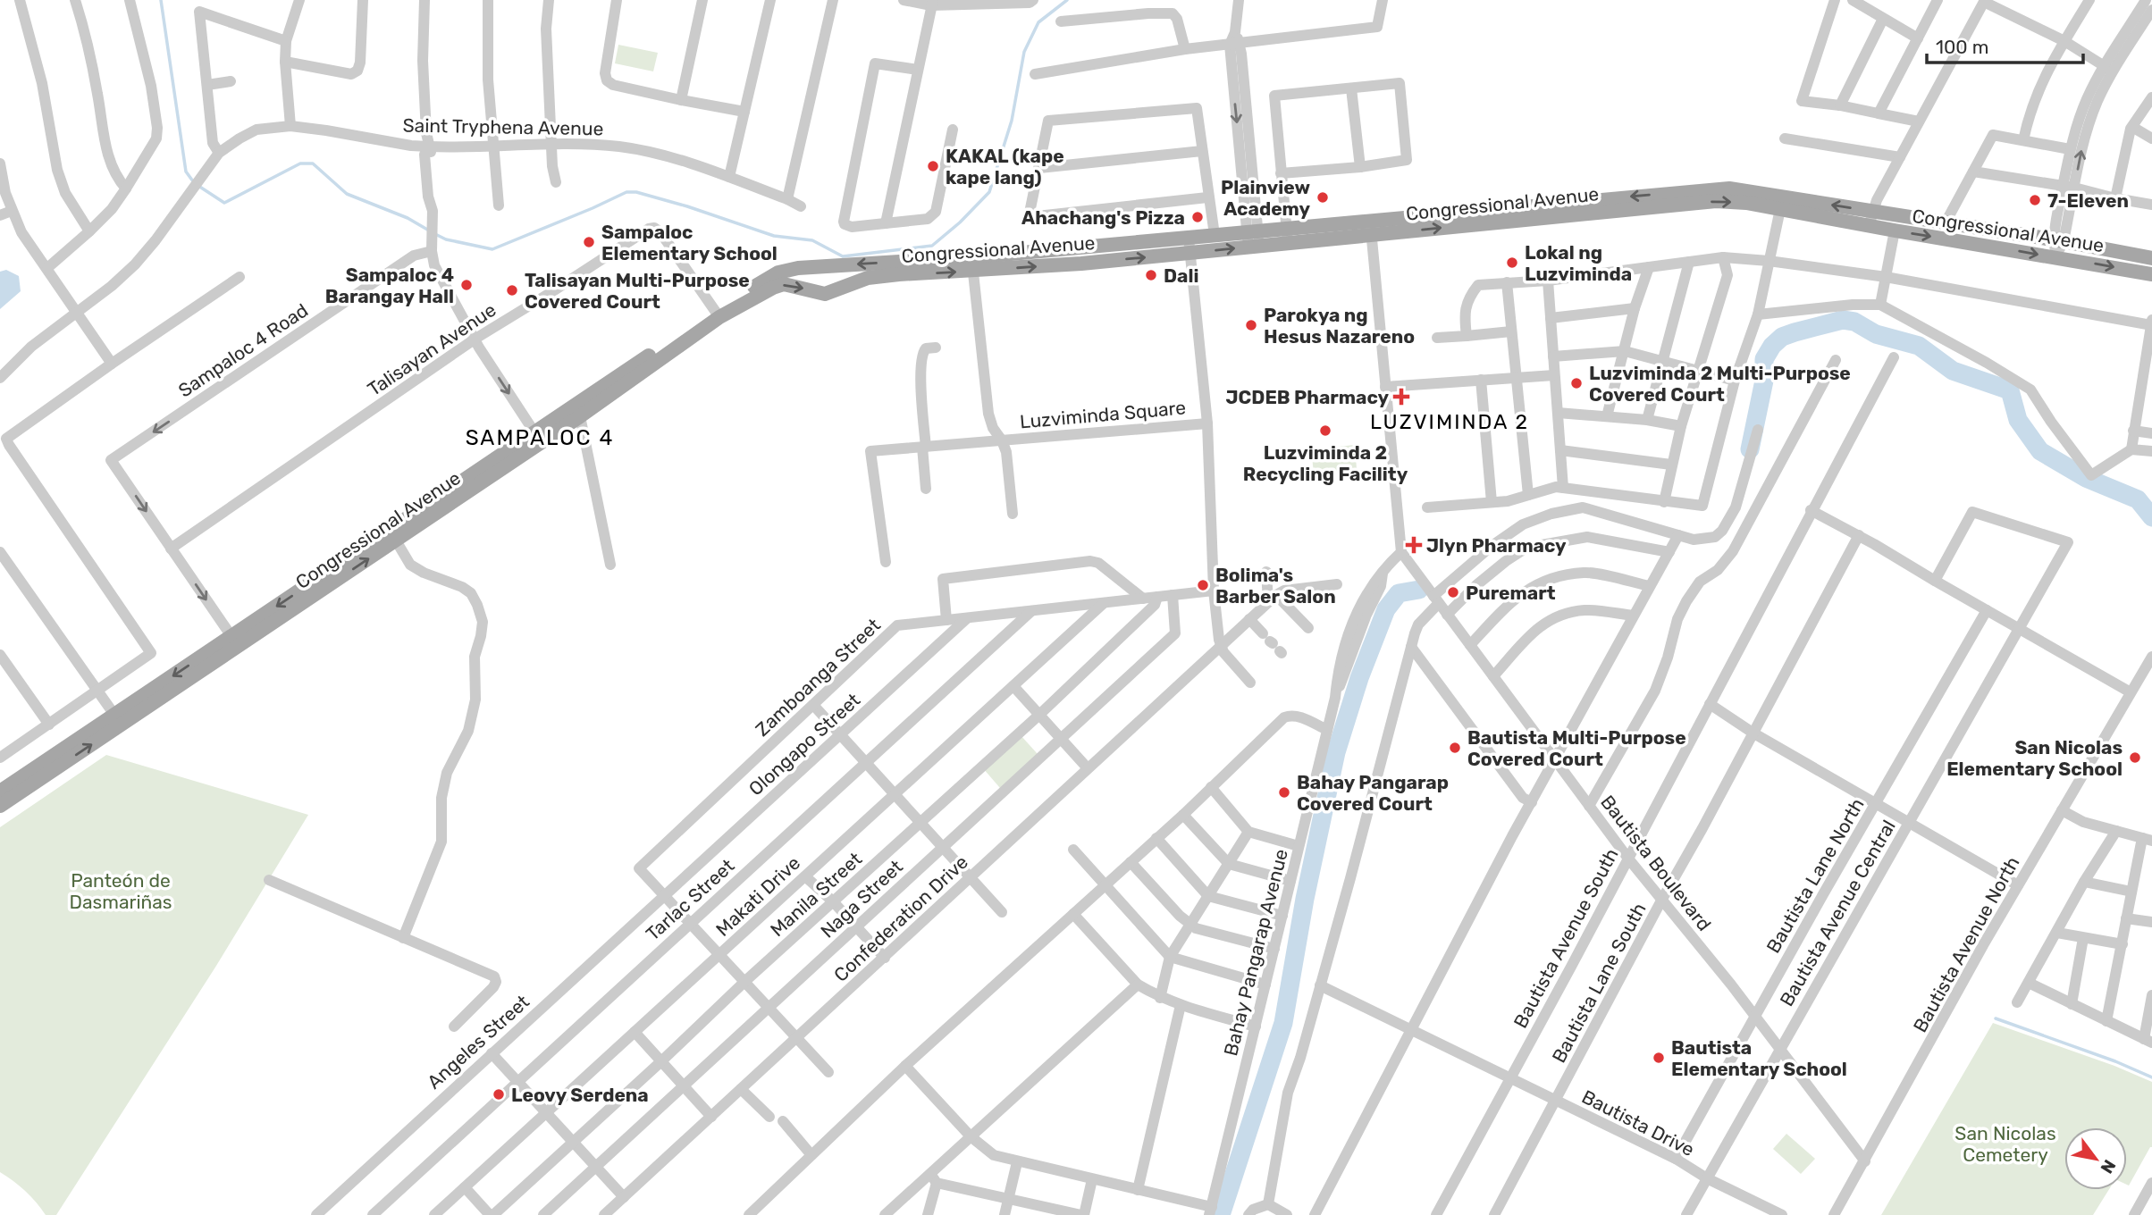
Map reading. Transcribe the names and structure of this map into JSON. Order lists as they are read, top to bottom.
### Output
{
  "streets": {
    "main road": ["Congressional Avenue"],
    "street": [
      "Saint Tryphena Avenue",
      "Talisayan Avenue",
      "Sampaloc 4 Road",
      "Luzviminda Square",
      "Zamboanga Street",
      "Olongapo Street",
      "Bautista Boulevard",
      "Bautista Lane North",
      "Manila Street",
      "Makati Drive",
      "Naga Street",
      "Tarlac Street",
      "Bautista Avenue Central",
      "Confederation Drive",
      "Bautista Avenue South",
      "Bautista Avenue North",
      "Bahay Pangarap Avenue",
      "Bautista Lane South",
      "Angeles Street",
      "Bautista Drive"
    ]
  },
  "crossings": [
    ["Congressional Avenue", "Talisayan Avenue"],
    ["Congressional Avenue", "Sampaloc 4 Road"],
    ["Congressional Avenue", "Luzviminda Square"],
    ["Talisayan Avenue", "Sampaloc 4 Road"],
    ["Zamboanga Street", "Olongapo Street"],
    ["Zamboanga Street", "Manila Street"],
    ["Zamboanga Street", "Makati Drive"],
    ["Zamboanga Street", "Naga Street"],
    ["Zamboanga Street", "Tarlac Street"],
    ["Zamboanga Street", "Angeles Street"],
    ["Olongapo Street", "Angeles Street"],
    ["Bautista Boulevard", "Bautista Lane North"],
    ["Bautista Boulevard", "Bautista Avenue Central"],
    ["Bautista Boulevard", "Bautista Avenue South"],
    ["Bautista Boulevard", "Bautista Avenue North"],
    ["Bautista Boulevard", "Bahay Pangarap Avenue"],
    ["Bautista Boulevard", "Bautista Lane South"],
    ["Bautista Lane North", "Bautista Drive"],
    ["Bautista Avenue Central", "Bautista Drive"],
    ["Bautista Avenue South", "Bautista Drive"],
    ["Bautista Lane South", "Bautista Drive"]
  ],
  "districts": ["LUZVIMINDA 2", "SAMPALOC 4"],
  "parks": ["Panteón de Dasmariñas", "San Nicolas Cemetery"],
  "places": {
    "other": [
      "KAKAL (kape kape lang)",
      "Plainview Academy",
      "7-Eleven",
      "Ahachang's Pizza",
      "Sampaloc Elementary School",
      "Lokal ng Luzviminda",
      "Dali",
      "Sampaloc 4 Barangay Hall",
      "Talisayan Multi-Purpose Covered Court",
      "Parokya ng Hesus Nazareno",
      "Luzviminda 2 Multi-Purpose Covered Court",
      "Luzviminda 2 Recycling Facility",
      "Bolima's Barber Salon",
      "Puremart",
      "Bautista Multi-Purpose Covered Court",
      "San Nicolas Elementary School",
      "Bahay Pangarap Covered Court",
      "Bautista Elementary School",
      "Leovy Serdena"
    ],
    "health": ["JCDEB Pharmacy", "Jlyn Pharmacy"]
  },
  "scale_bar": "100 m",
  "north": "bottom right"
}
